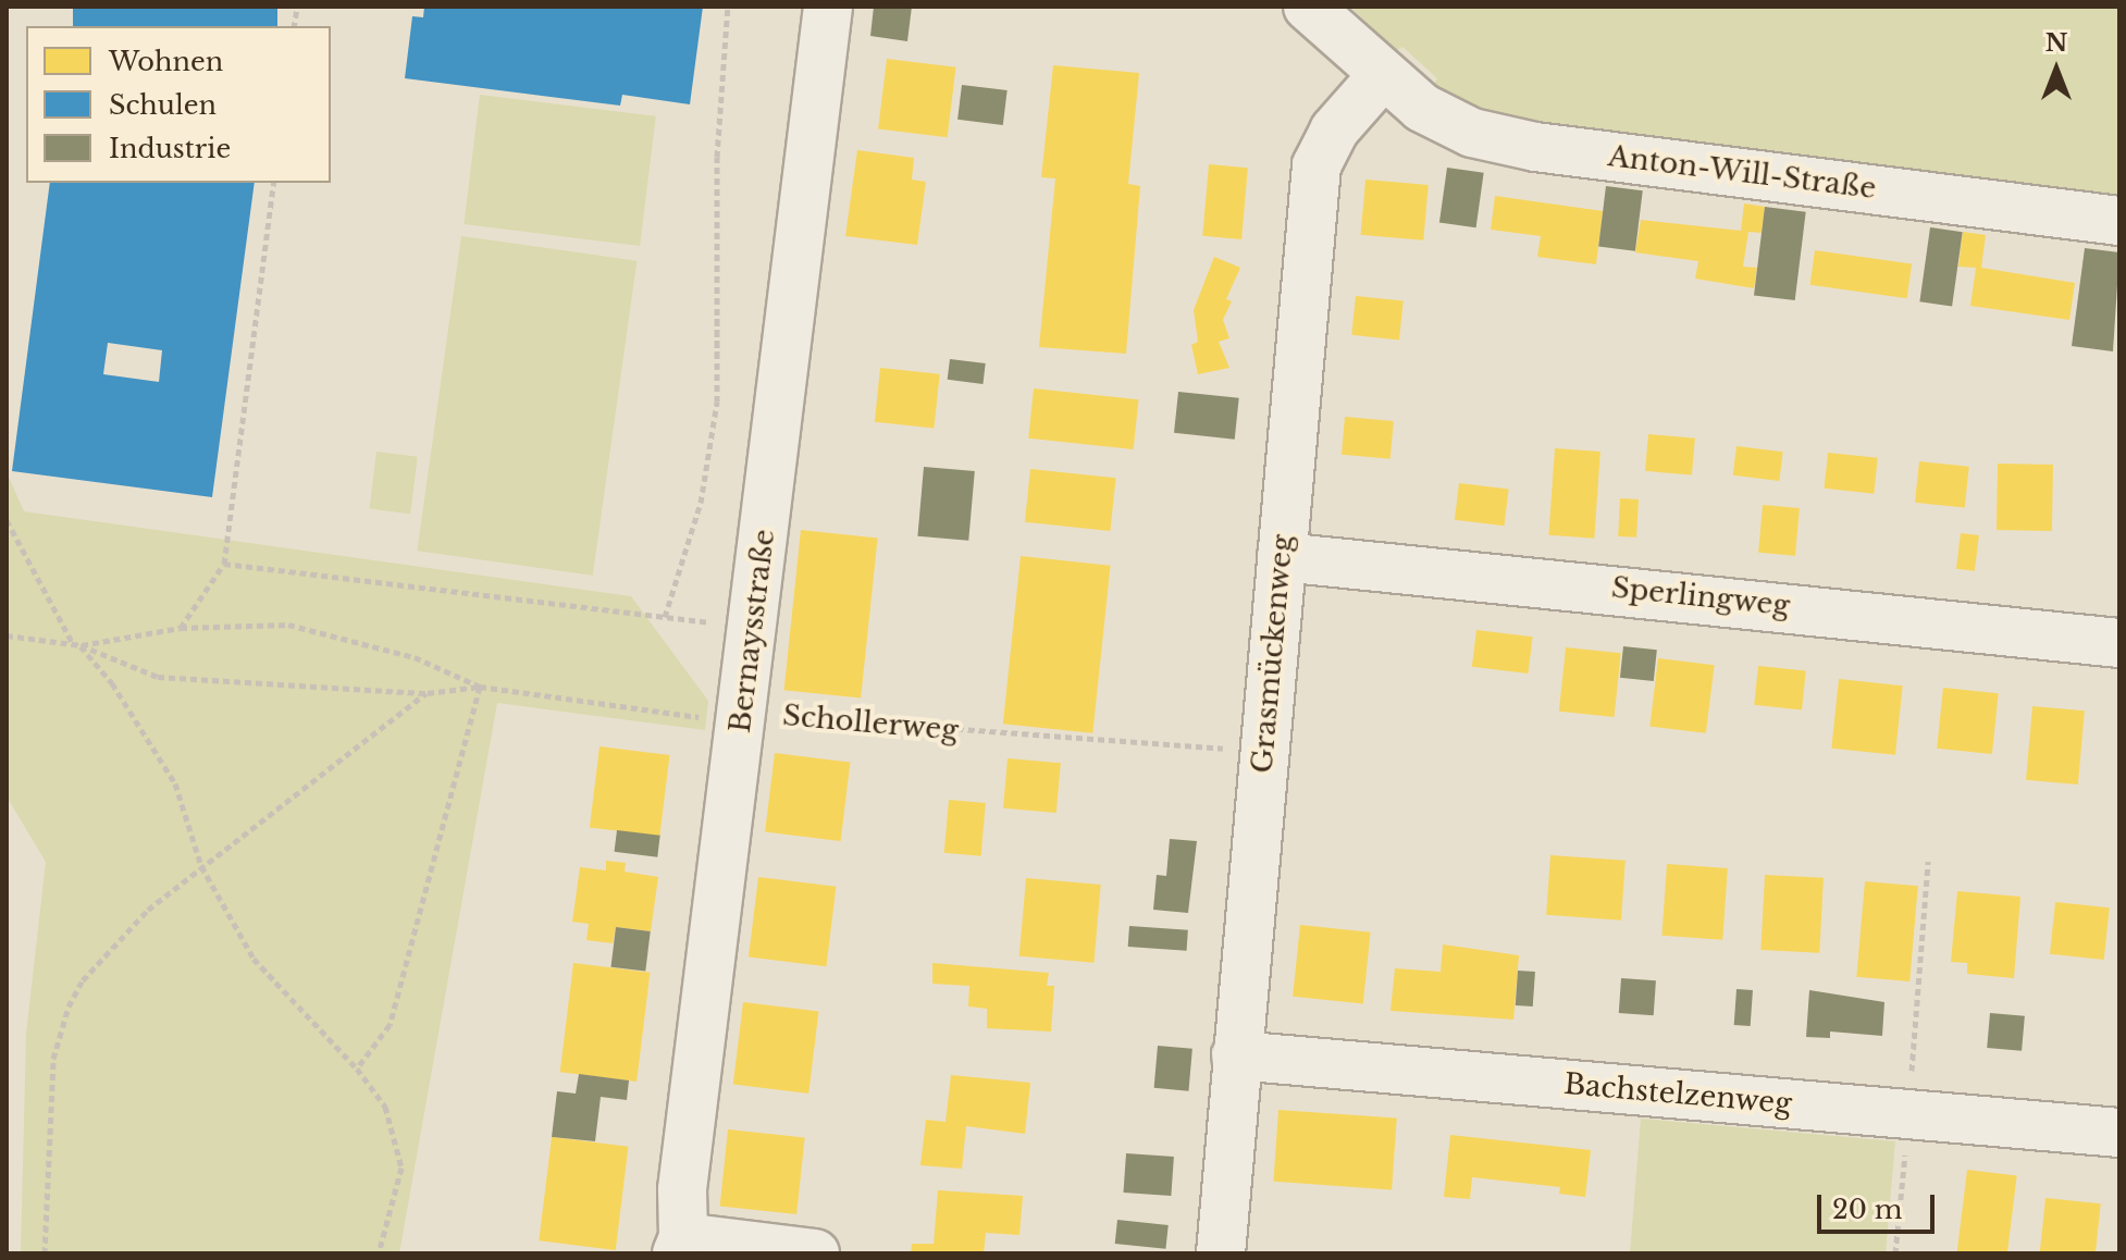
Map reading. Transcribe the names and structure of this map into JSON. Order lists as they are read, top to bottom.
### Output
{
  "streets": {
    "street": [
      "Anton-Will-Straße",
      "Sperlingweg",
      "Bernaysstraße",
      "Grasmückenweg",
      "Bachstelzenweg"
    ],
    "path": ["Schollerweg"]
  },
  "crossings": [
    ["Anton-Will-Straße", "Grasmückenweg"],
    ["Sperlingweg", "Grasmückenweg"],
    ["Bernaysstraße", "Schollerweg"],
    ["Grasmückenweg", "Schollerweg"],
    ["Grasmückenweg", "Bachstelzenweg"]
  ],
  "legend": ["Wohnen", "Schulen", "Industrie"],
  "scale_bar": "20 m",
  "north": "top"
}
